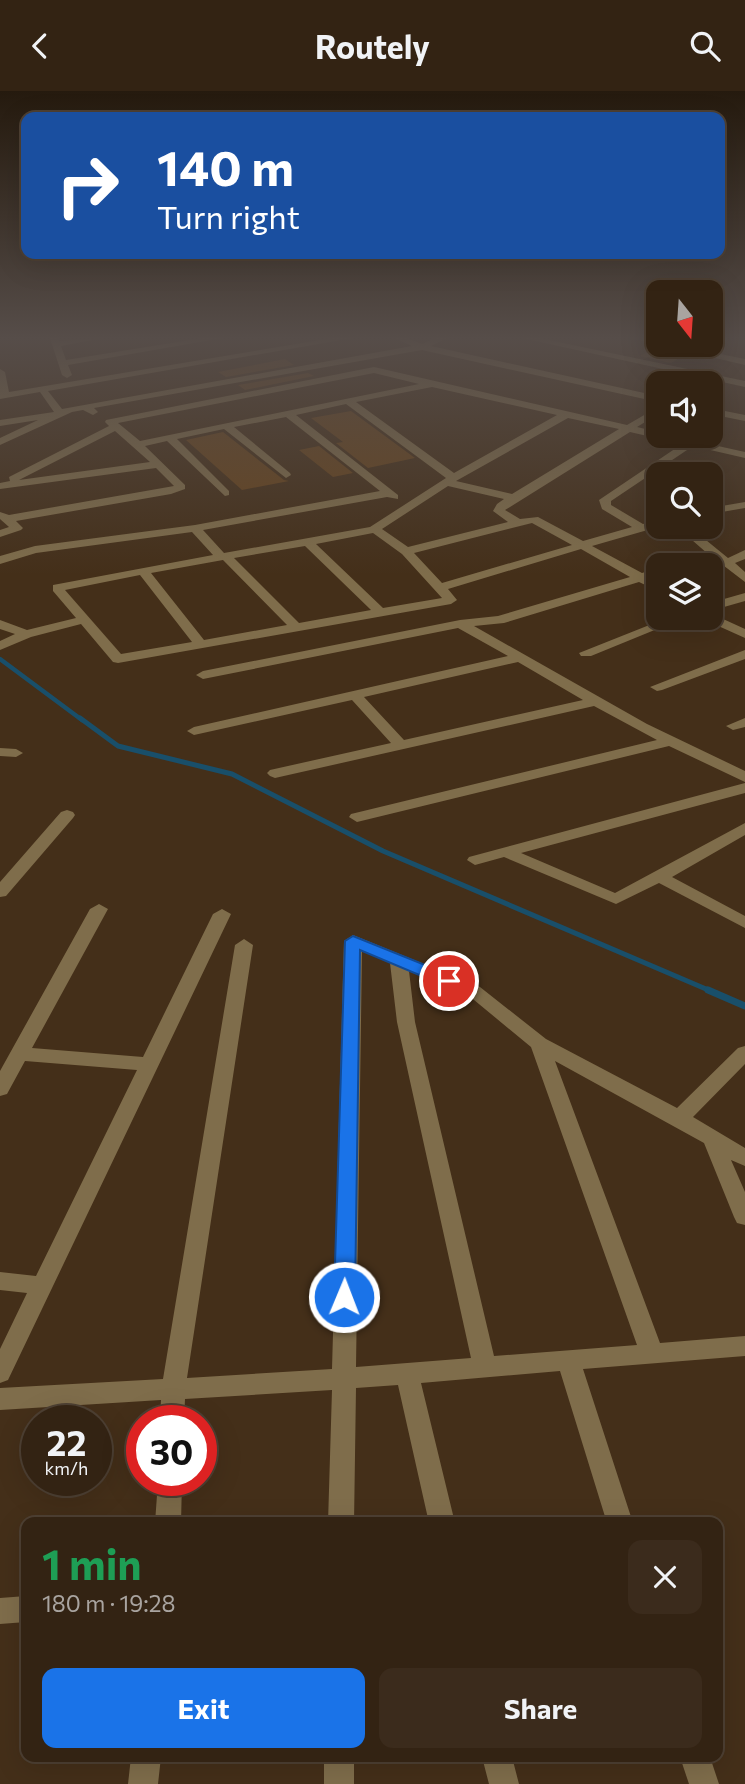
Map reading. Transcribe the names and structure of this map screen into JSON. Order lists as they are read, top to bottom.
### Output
{
  "north": "bottom",
  "page": {
    "header": "Routely",
    "turn": ["140 m", "Turn right"],
    "speed": "22 km/h",
    "limit": "30",
    "heading": ["1 min", "180 m · 19:28"],
    "buttons": ["Exit", "Share"]
  }
}
